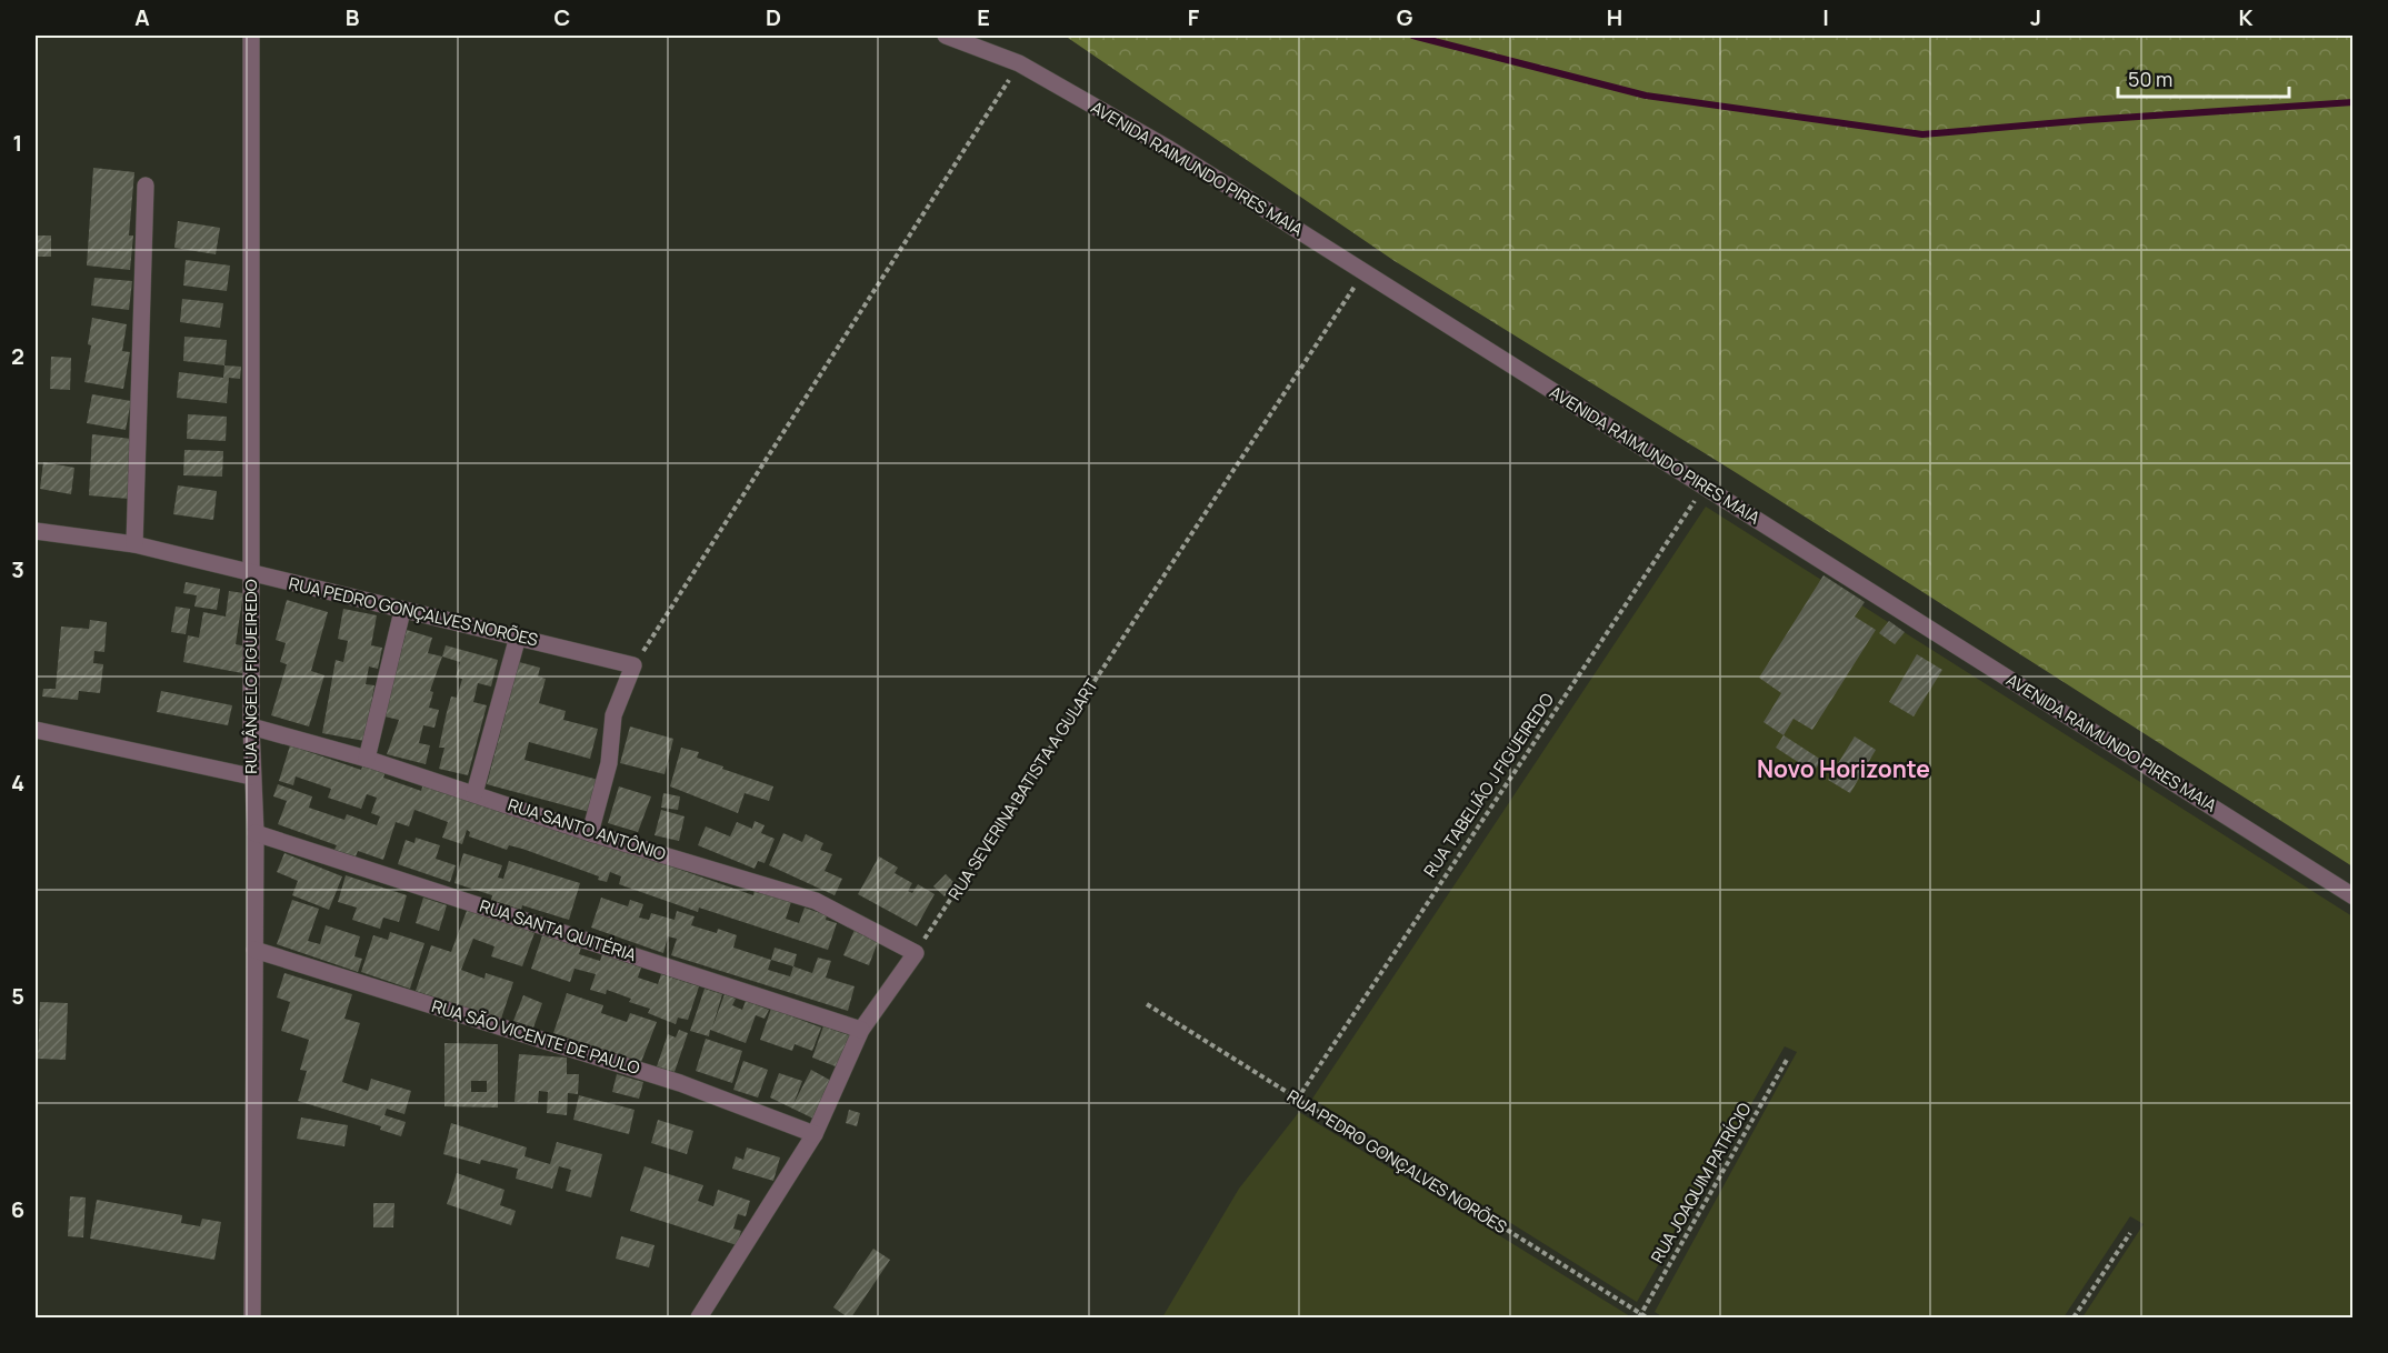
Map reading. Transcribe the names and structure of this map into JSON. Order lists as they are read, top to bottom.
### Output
{
  "streets": {
    "street": [
      "AVENIDA RAIMUNDO PIRES MAIA",
      "RUA PEDRO GONÇALVES NORÕES",
      "RUA ÂNGELO FIGUEIREDO",
      "RUA SANTO ANTÔNIO",
      "RUA SANTA QUITÉRIA",
      "RUA SÃO VICENTE DE PAULO"
    ],
    "path": ["RUA TABELIÃO J FIGUEIREDO", "RUA SEVERINA BATISTA A GULART", "RUA JOAQUIM PATRÍCIO"]
  },
  "crossings": [
    ["AVENIDA RAIMUNDO PIRES MAIA", "RUA TABELIÃO J FIGUEIREDO"],
    ["AVENIDA RAIMUNDO PIRES MAIA", "RUA SEVERINA BATISTA A GULART"],
    ["RUA PEDRO GONÇALVES NORÕES", "RUA ÂNGELO FIGUEIREDO"],
    ["RUA PEDRO GONÇALVES NORÕES", "RUA TABELIÃO J FIGUEIREDO"],
    ["RUA PEDRO GONÇALVES NORÕES", "RUA JOAQUIM PATRÍCIO"],
    ["RUA ÂNGELO FIGUEIREDO", "RUA SANTO ANTÔNIO"],
    ["RUA ÂNGELO FIGUEIREDO", "RUA SANTA QUITÉRIA"],
    ["RUA ÂNGELO FIGUEIREDO", "RUA SÃO VICENTE DE PAULO"],
    ["RUA SEVERINA BATISTA A GULART", "RUA SANTO ANTÔNIO"]
  ],
  "districts": ["Novo Horizonte"],
  "scale_bar": "50 m",
  "grid": {
    "columns": [
      "A",
      "B",
      "C",
      "D",
      "E",
      "F",
      "G",
      "H",
      "I",
      "J",
      "K"
    ],
    "rows": [
      "1",
      "2",
      "3",
      "4",
      "5",
      "6"
    ]
  }
}
